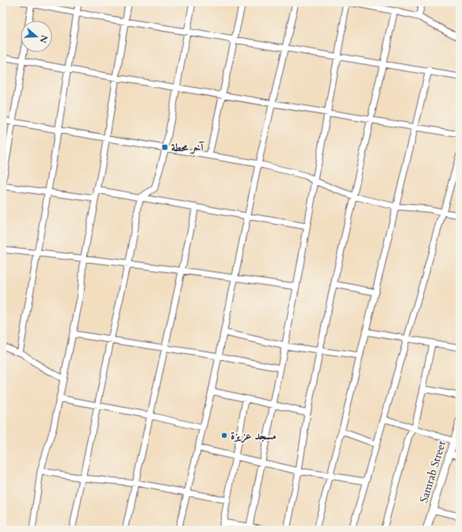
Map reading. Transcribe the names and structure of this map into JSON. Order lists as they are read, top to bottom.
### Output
{
  "streets": {
    "street": ["Samrab Street"]
  },
  "places": {
    "transit": ["آخر محطة"],
    "other": ["مسجد عزيزة"]
  },
  "north": "right"
}
